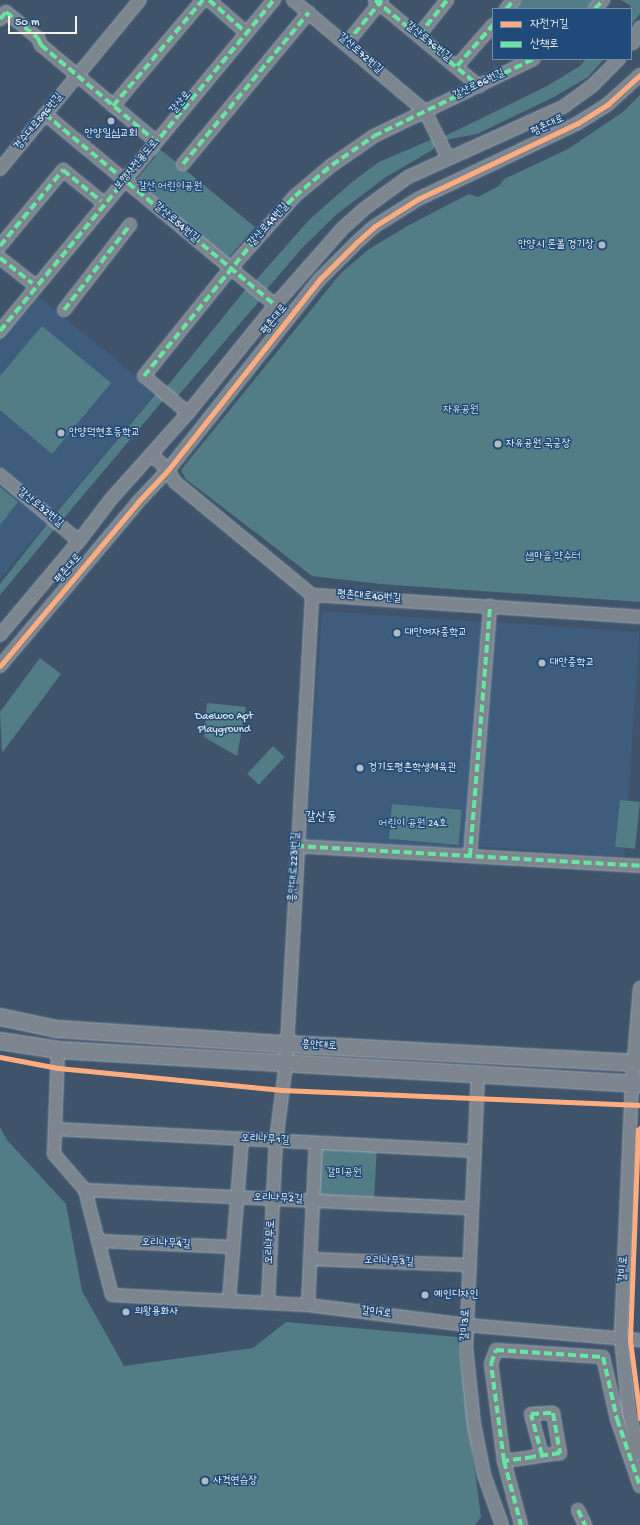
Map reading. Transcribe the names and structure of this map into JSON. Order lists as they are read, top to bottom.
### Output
{
  "streets": {
    "main road": ["흥안대로"],
    "street": [
      "갈산로76번길",
      "갈산로72번길",
      "갈산로86번길",
      "갈산로",
      "경수대로596번길",
      "평촌대로",
      "보행자전용도로",
      "갈산로54번길",
      "갈산로44번길",
      "갈산로32번길",
      "평촌대로40번길",
      "흥안대로223번길",
      "오리나무1길",
      "오리나무2길",
      "오리나무로",
      "오리나무4길",
      "오리나무3길",
      "갈미로",
      "갈미1로",
      "갈미3로"
    ]
  },
  "crossings": [
    ["갈산로76번길", "갈산로86번길"],
    ["갈산로72번길", "갈산로86번길"],
    ["갈산로72번길", "갈산로44번길"],
    ["갈산로86번길", "갈산로44번길"],
    ["갈산로", "갈산로54번길"],
    ["평촌대로", "갈산로54번길"],
    ["평촌대로", "갈산로44번길"],
    ["평촌대로", "갈산로32번길"],
    ["갈산로54번길", "갈산로44번길"],
    ["평촌대로40번길", "흥안대로223번길"],
    ["흥안대로223번길", "흥안대로"],
    ["흥안대로223번길", "오리나무로"],
    ["흥안대로", "오리나무로"],
    ["흥안대로", "갈미로"],
    ["흥안대로", "갈미3로"],
    ["오리나무1길", "오리나무로"],
    ["오리나무1길", "갈미3로"],
    ["오리나무2길", "오리나무로"],
    ["오리나무2길", "갈미3로"],
    ["오리나무로", "갈미1로"],
    ["오리나무4길", "갈미1로"],
    ["오리나무3길", "갈미3로"],
    ["갈미로", "갈미1로"],
    ["갈미1로", "갈미3로"]
  ],
  "districts": ["갈산동"],
  "parks": [
    "갈산 어린이공원",
    "자유공원",
    "샘마을 약수터",
    "Daewoo Apt Playground",
    "어린이 공원 24호",
    "갈미공원"
  ],
  "places": [
    "안양일심교회",
    "안양시 론볼 경기장",
    "안양덕현초등학교",
    "자유공원 국궁장",
    "대안여자중학교",
    "대안중학교",
    "경기도평촌학생체육관",
    "예인디자인",
    "의왕용화사",
    "사격연습장"
  ],
  "legend": ["자전거길", "산책로"],
  "scale_bar": "50 m"
}
